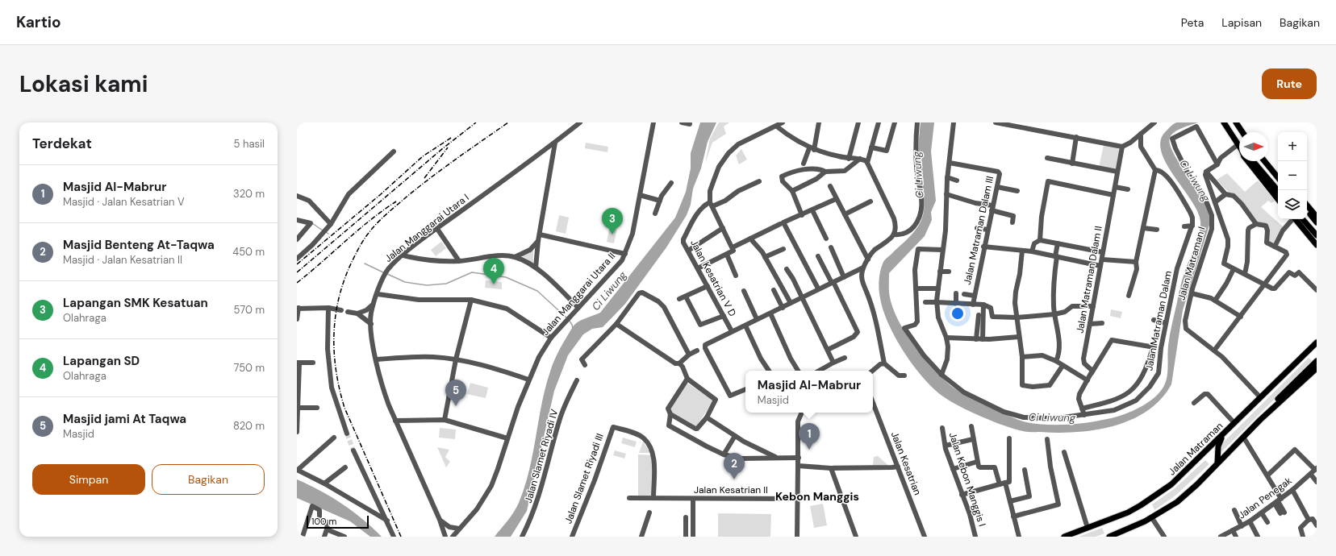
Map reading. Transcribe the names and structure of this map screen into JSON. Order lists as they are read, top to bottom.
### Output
{
  "streets": {
    "main road": ["Jalan Matraman"],
    "street": [
      "Jalan Manggarai Utara I",
      "Jalan Matraman Dalam III",
      "Jalan Matraman I",
      "Jalan Kesatrian V D",
      "Jalan Matraman Dalam II",
      "Jalan Manggarai Utara II",
      "Jalan Matraman Dalam",
      "Jalan Slamet Riyadi IV",
      "Jalan Kesatrian",
      "Jalan Slamet Riyadi III",
      "Jalan Kebon Manggis I",
      "Jalan Kesatrian II",
      "Jalan Penegak"
    ]
  },
  "crossings": [
    ["Jalan Matraman I", "Jalan Matraman"],
    ["Jalan Slamet Riyadi III", "Jalan Kesatrian II"]
  ],
  "districts": ["Kebon Manggis"],
  "water": ["Ci Liwung"],
  "scale_bar": "100 m",
  "north": "right",
  "page": {
    "header": "Kartio",
    "nav": ["Peta", "Lapisan", "Bagikan"],
    "buttons": [
      "Rute",
      ["Simpan", "Bagikan"]
    ],
    "title": "Lokasi kami",
    "heading": ["Terdekat", "5 hasil"],
    "map_buttons": ["+", "−"],
    "list": [
      {
        "mark": "1",
        "name": "Masjid Al-Mabrur",
        "note": "Masjid · Jalan Kesatrian V",
        "value": "320 m"
      },
      {
        "mark": "2",
        "name": "Masjid Benteng At-Taqwa",
        "note": "Masjid · Jalan Kesatrian II",
        "value": "450 m"
      },
      {
        "mark": "3",
        "name": "Lapangan SMK Kesatuan",
        "note": "Olahraga",
        "value": "570 m"
      },
      {
        "mark": "4",
        "name": "Lapangan SD",
        "note": "Olahraga",
        "value": "750 m"
      },
      {
        "mark": "5",
        "name": "Masjid jami At Taqwa",
        "note": "Masjid",
        "value": "820 m"
      }
    ],
    "pins": [
      "3",
      "4",
      "5",
      "1",
      "2"
    ],
    "popup": ["Masjid Al-Mabrur", "Masjid"],
    "scale": "100 m"
  }
}
